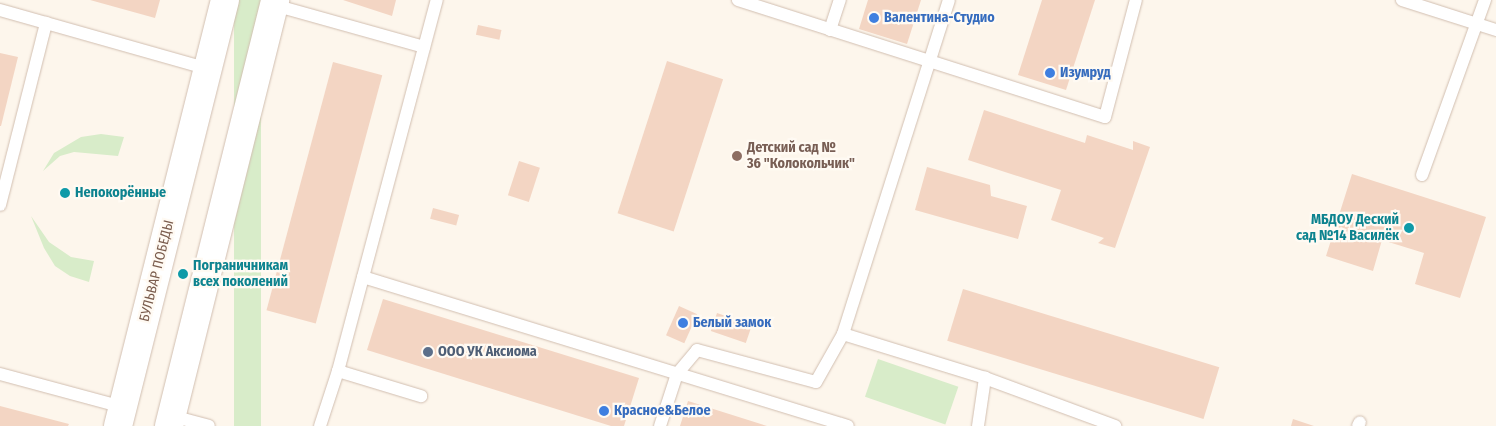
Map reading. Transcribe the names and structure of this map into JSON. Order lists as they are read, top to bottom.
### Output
{
  "streets": {
    "street": ["БУЛЬВАР ПОБЕДЫ"]
  },
  "places": [
    "Валентина-Студио",
    "Изумруд",
    "Детский сад № 36 \"Колокольчик\"",
    "Непокорённые",
    "МБДОУ Деский сад №14 Василёк",
    "Пограничникам всех поколений",
    "Белый замок",
    "ООО УК Аксиома",
    "Красное&Белое"
  ]
}
